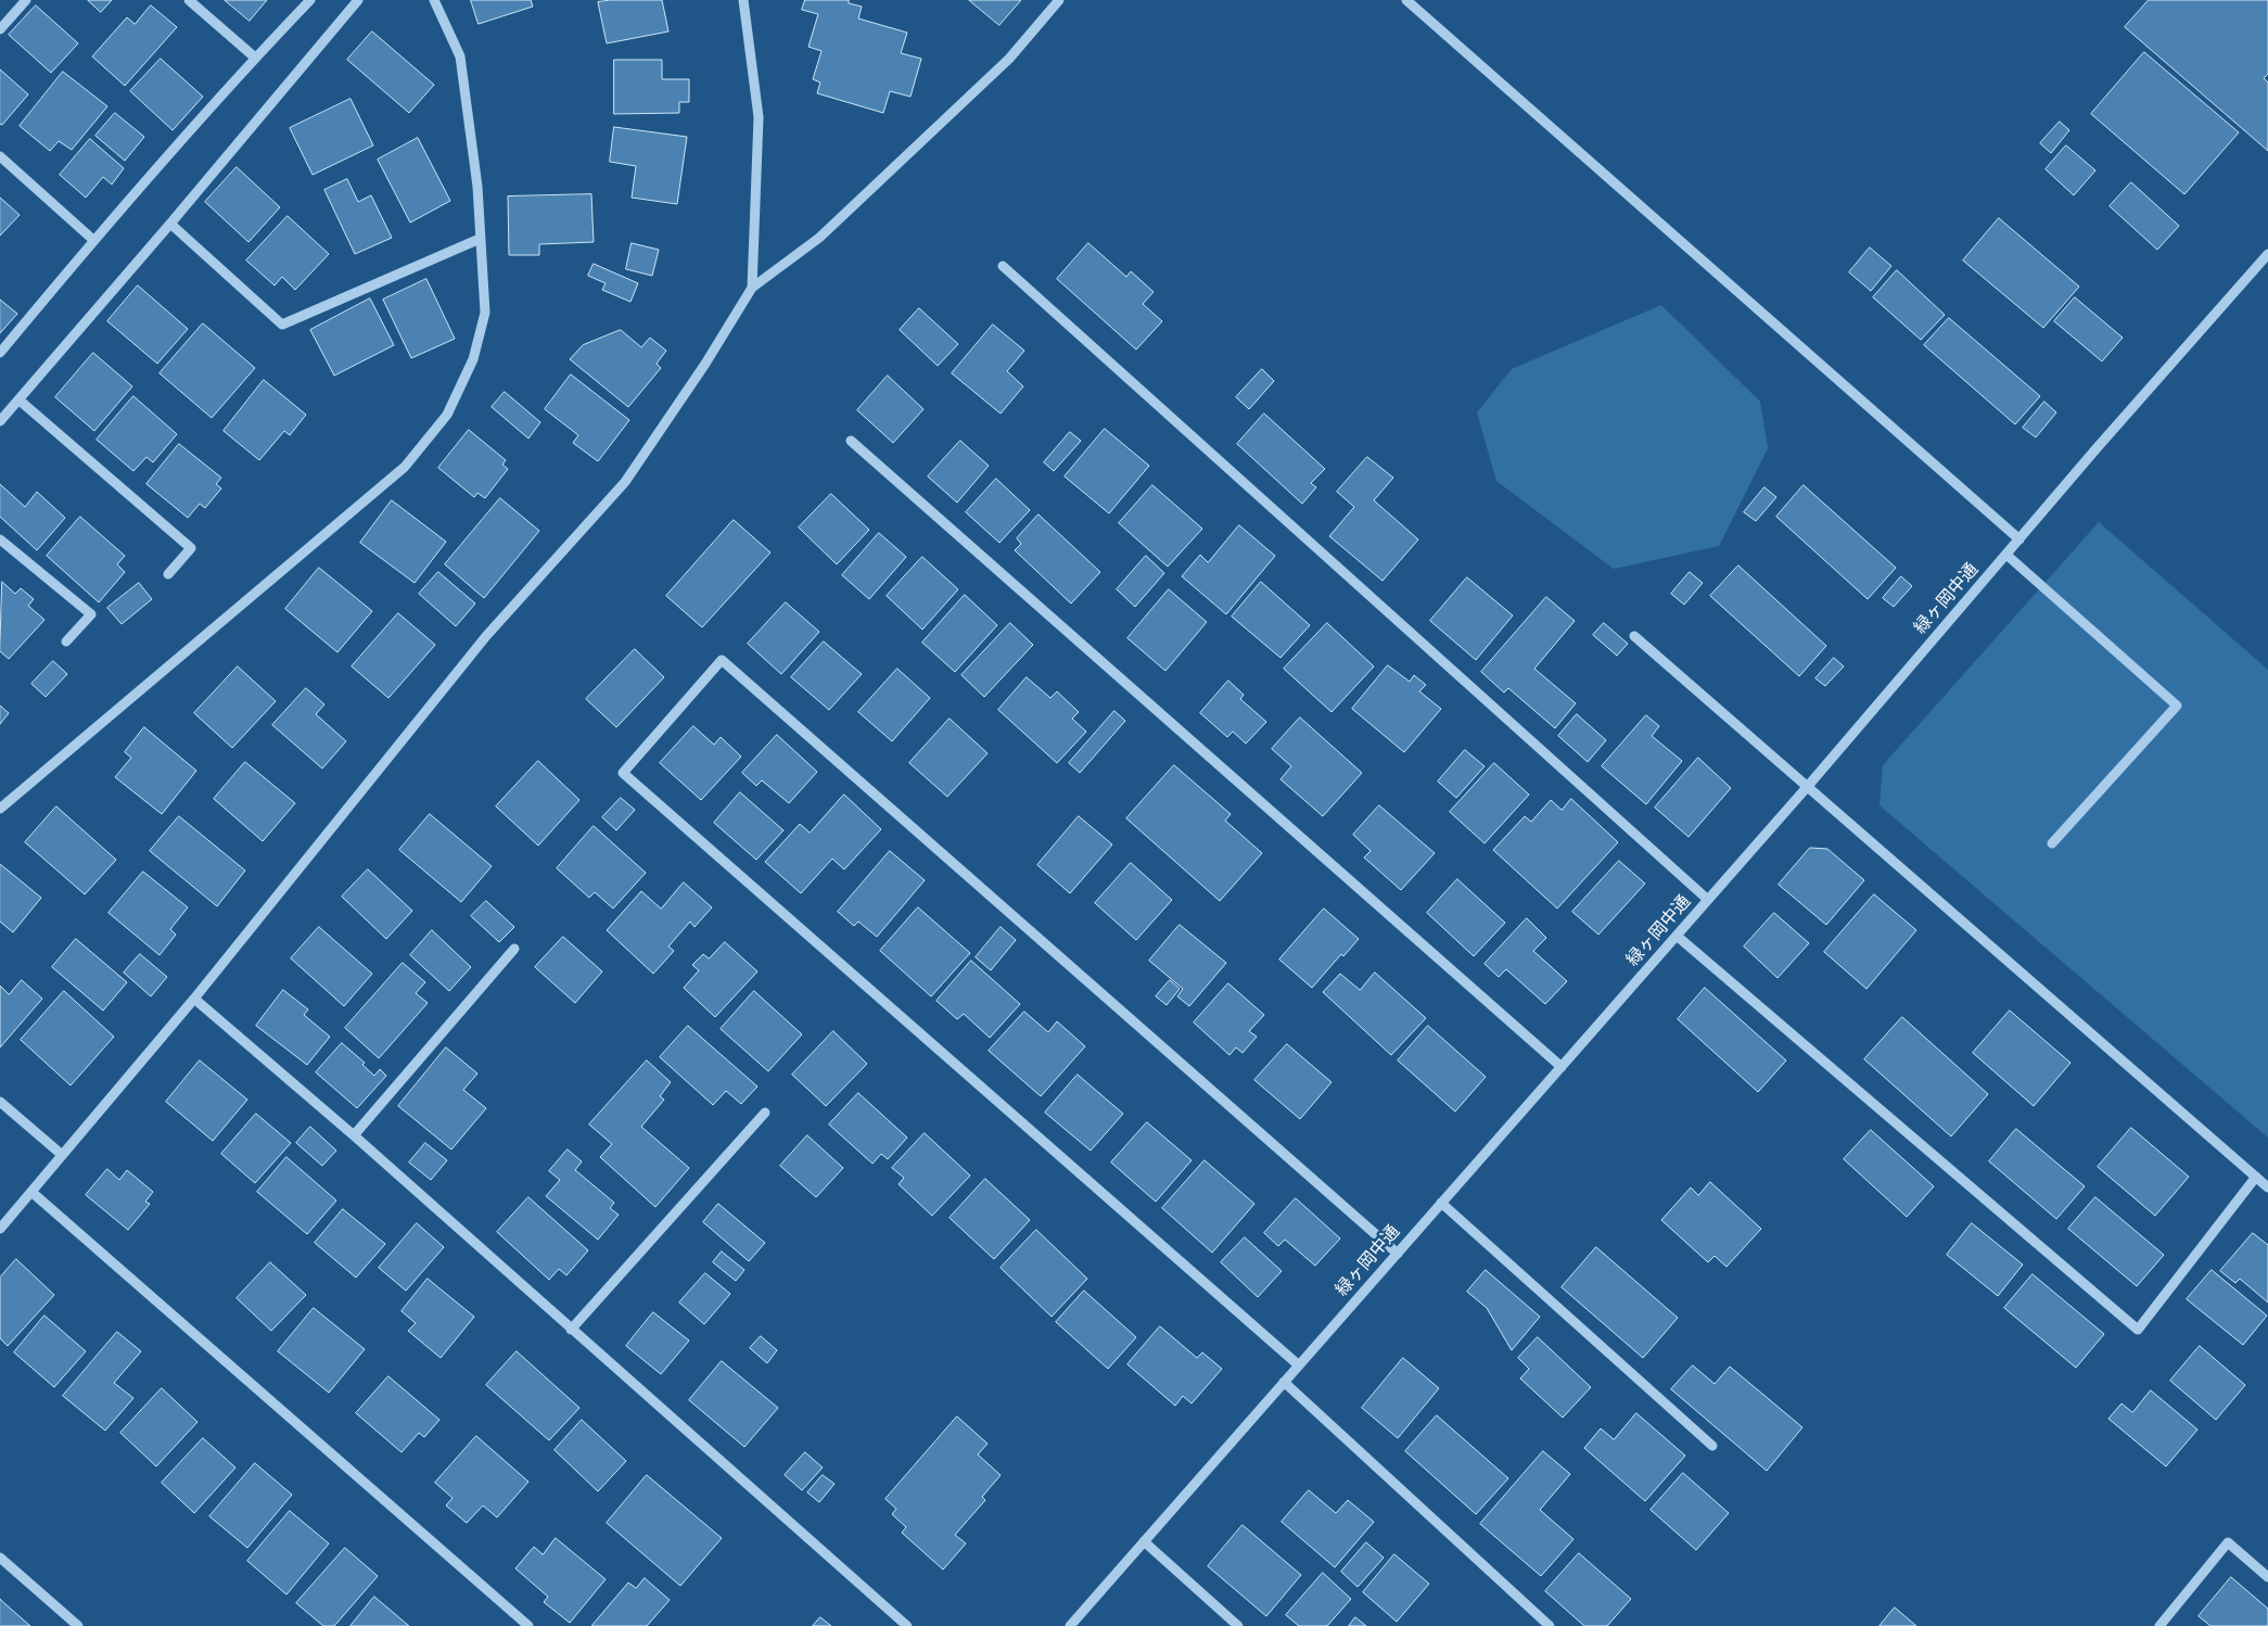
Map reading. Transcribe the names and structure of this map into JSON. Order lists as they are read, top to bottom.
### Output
{
  "streets": {
    "street": ["緑ヶ岡中通"]
  }
}
